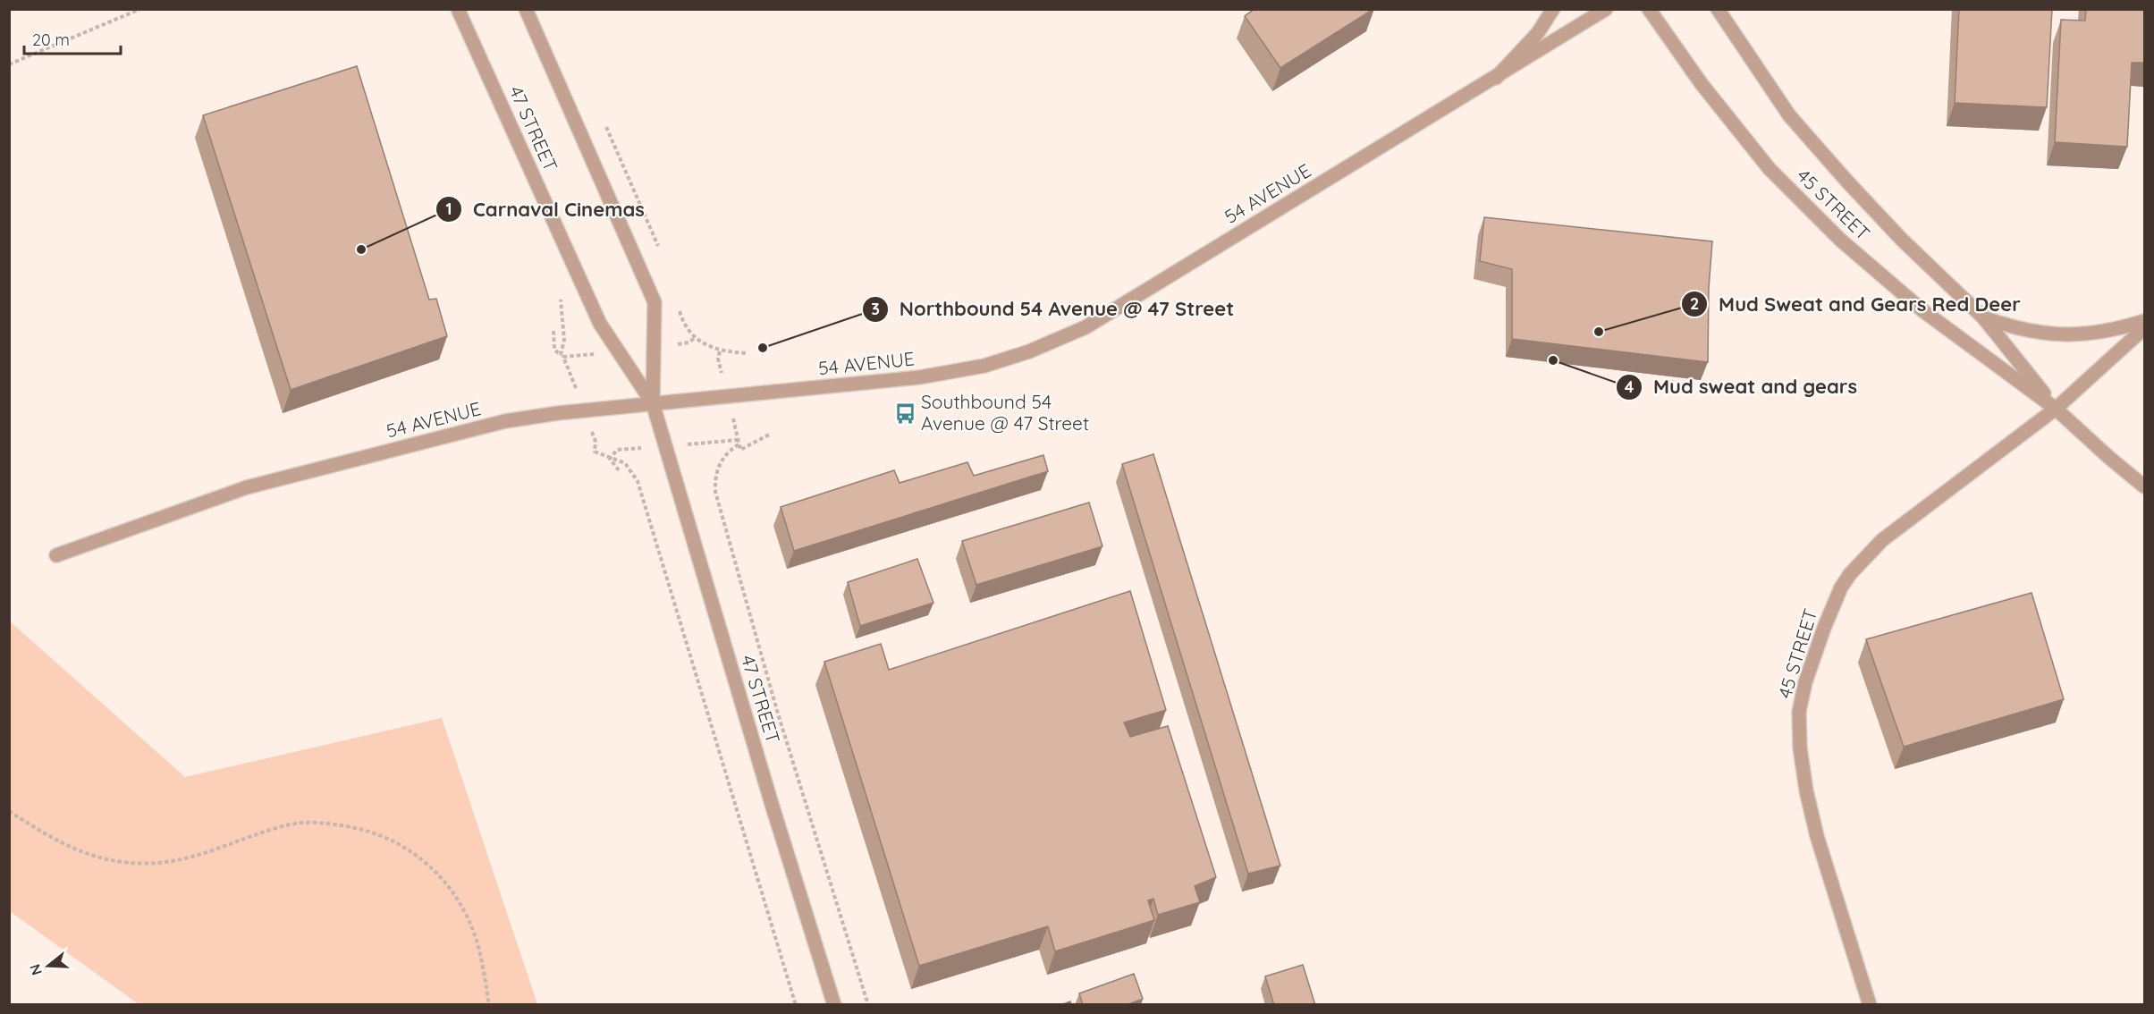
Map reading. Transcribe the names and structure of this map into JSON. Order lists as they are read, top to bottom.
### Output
{
  "streets": {
    "street": ["47 STREET", "54 AVENUE", "45 STREET"]
  },
  "crossings": [
    ["47 STREET", "54 AVENUE"]
  ],
  "places": {
    "other": [
      "Carnaval Cinemas",
      "Mud Sweat and Gears Red Deer",
      "Northbound 54 Avenue @ 47 Street",
      "Mud sweat and gears"
    ],
    "bus stop": ["Southbound 54 Avenue @ 47 Street"]
  },
  "scale_bar": "20 m",
  "north": "left"
}
